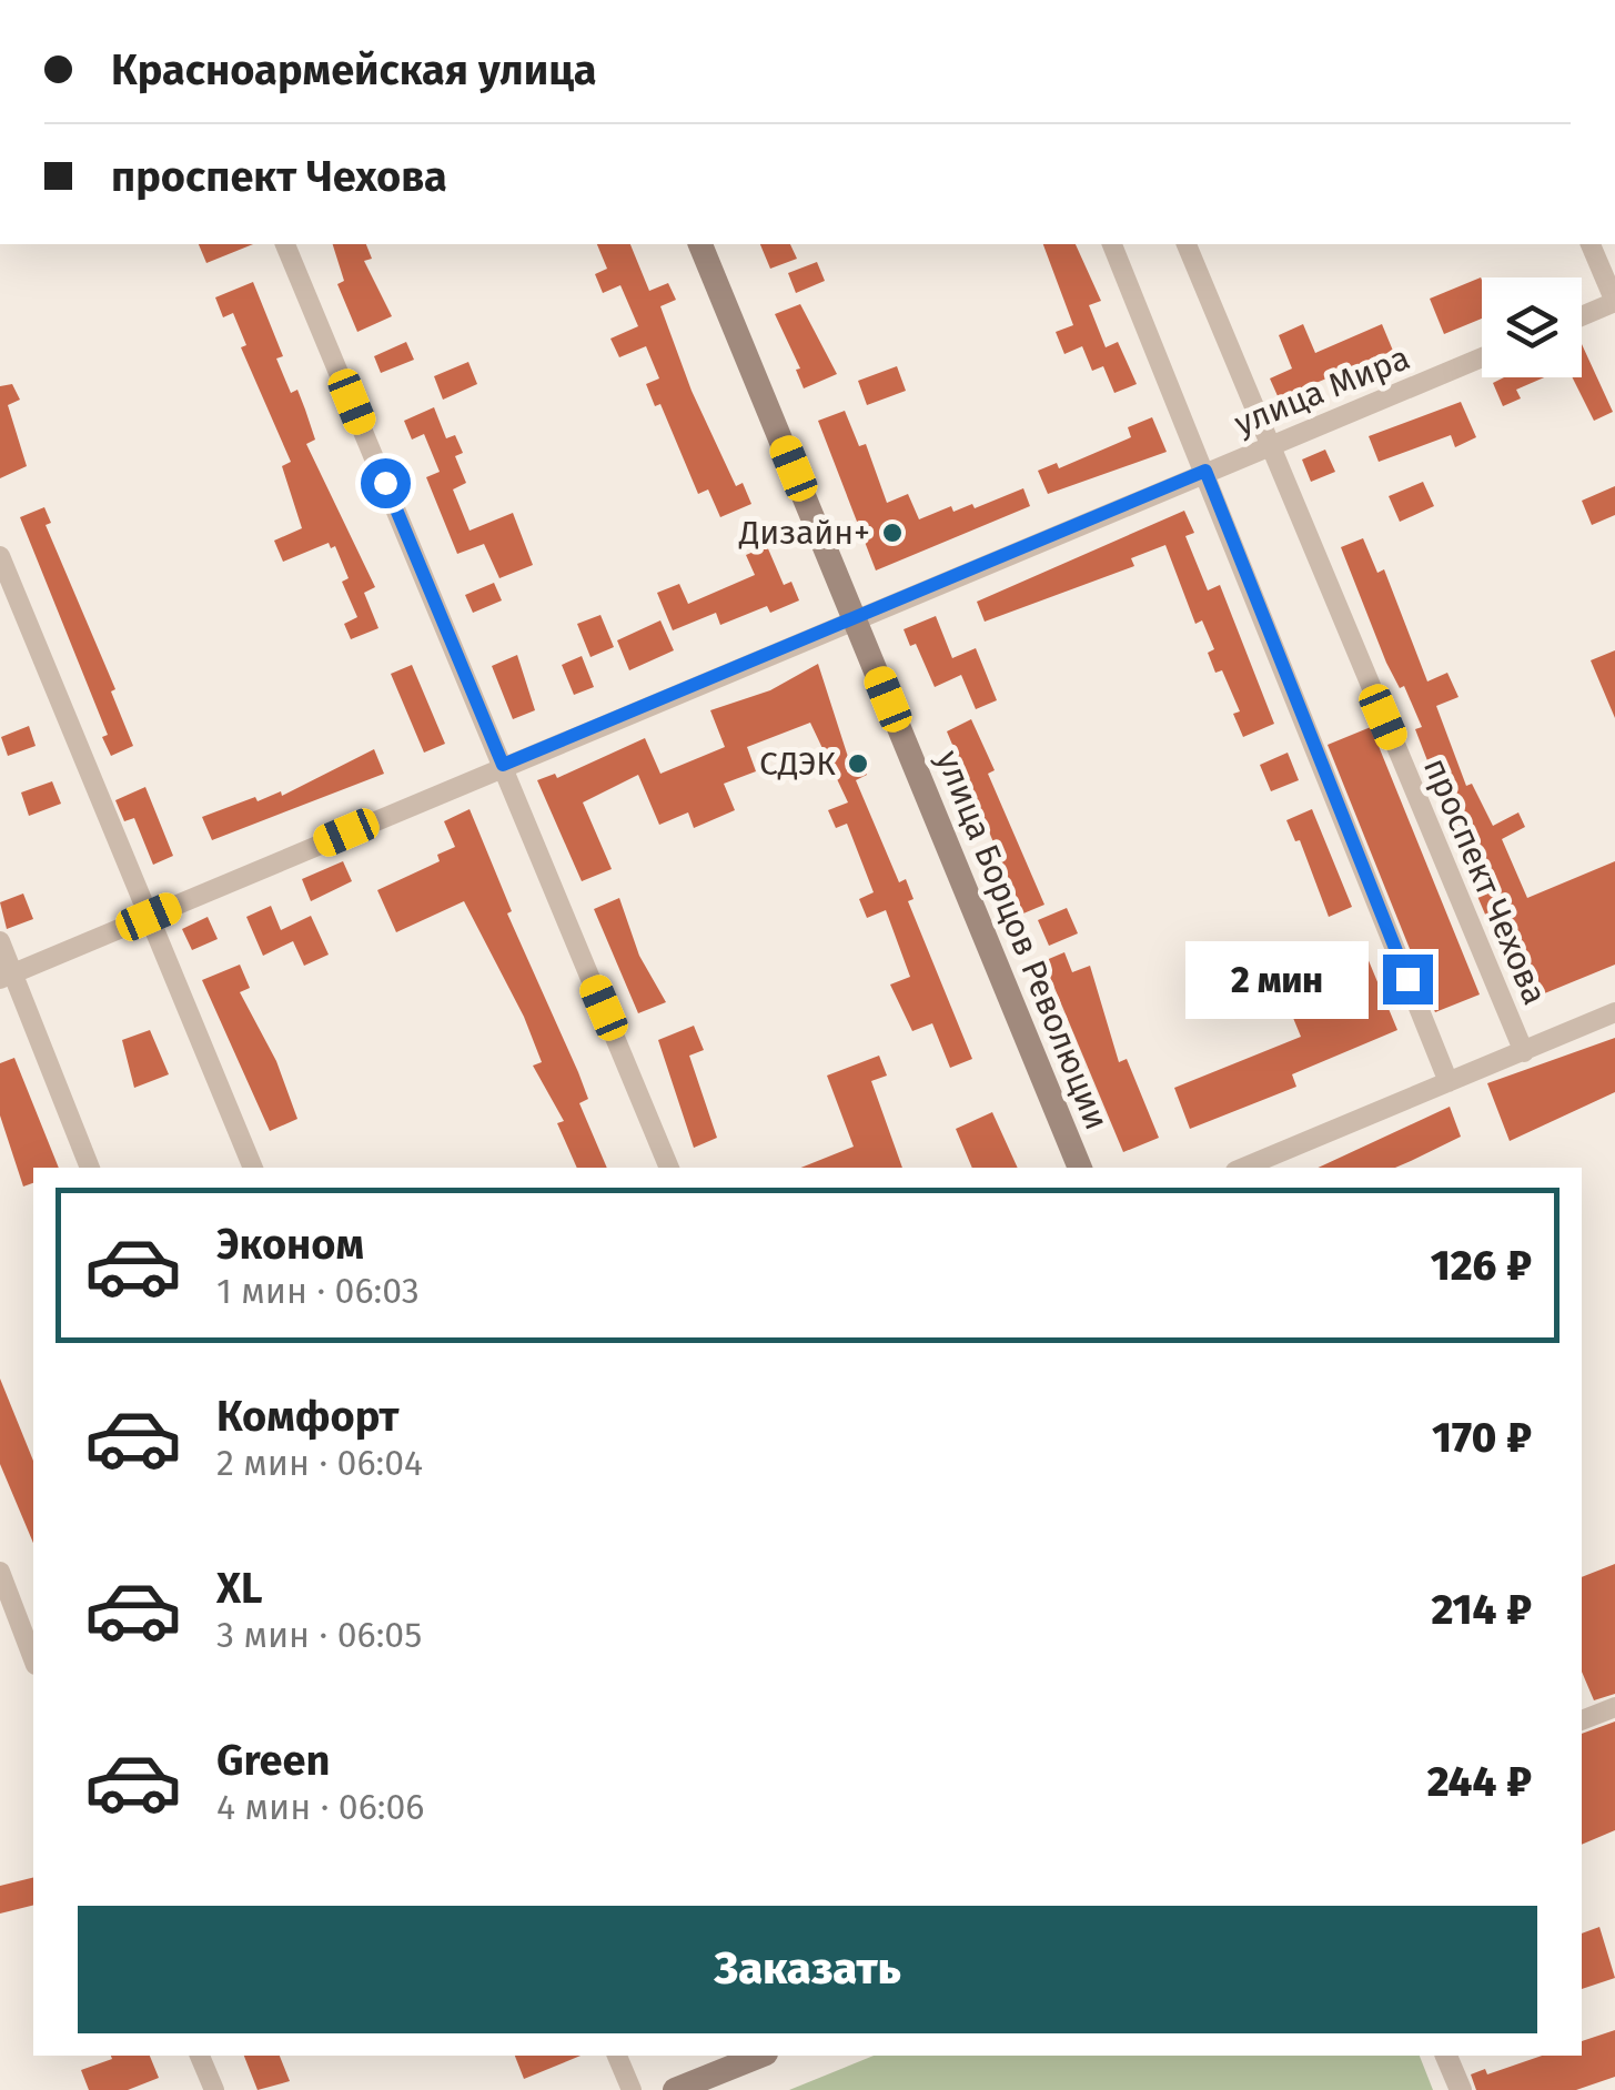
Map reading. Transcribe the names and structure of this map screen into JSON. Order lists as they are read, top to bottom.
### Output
{
  "streets": {
    "main road": ["улица Борцов Революции"],
    "street": ["улица Мира", "проспект Чехова"]
  },
  "crossings": [
    ["улица Мира", "проспект Чехова"],
    ["улица Мира", "улица Борцов Революции"]
  ],
  "places": ["Дизайн+", "СДЭК"],
  "page": {
    "banner": ["Красноармейская улица", "проспект Чехова"],
    "bubble": "2 мин",
    "list": [
      {
        "name": "Эконом",
        "note": "1 мин · 06:03",
        "value": "126 ₽"
      },
      {
        "name": "Комфорт",
        "note": "2 мин · 06:04",
        "value": "170 ₽"
      },
      {
        "name": "XL",
        "note": "3 мин · 06:05",
        "value": "214 ₽"
      },
      {
        "name": "Green",
        "note": "4 мин · 06:06",
        "value": "244 ₽"
      }
    ],
    "buttons": "Заказать"
  }
}
